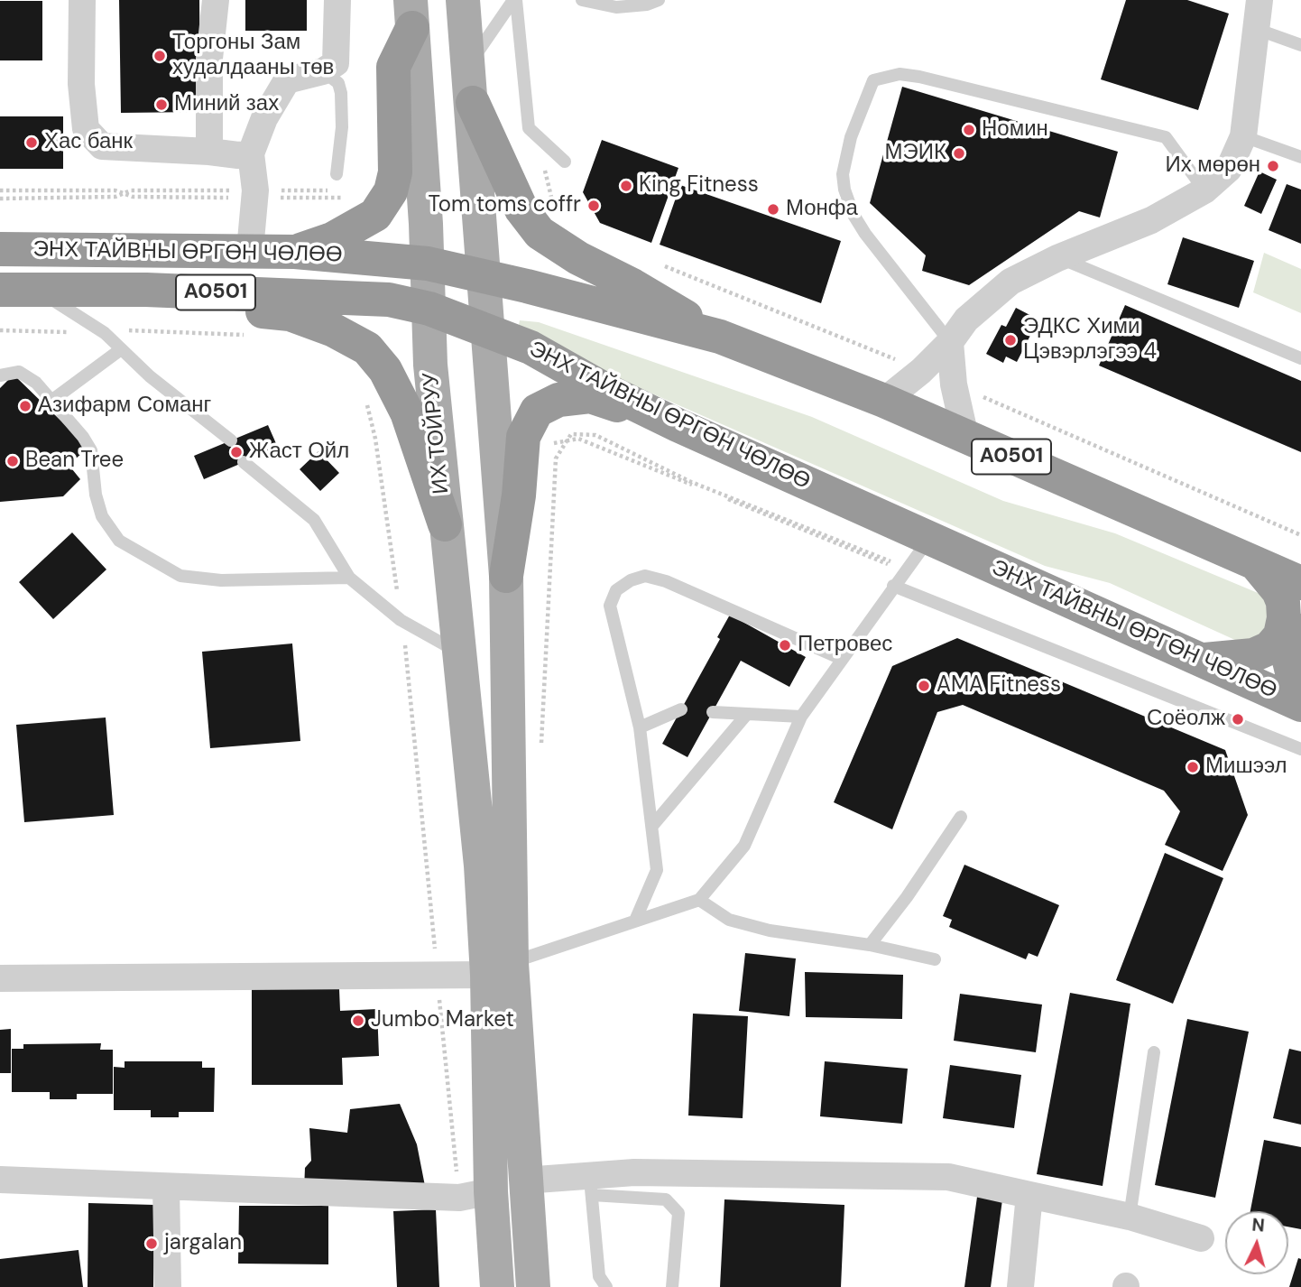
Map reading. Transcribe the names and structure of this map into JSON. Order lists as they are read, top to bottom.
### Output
{
  "streets": {
    "highway": ["ЭНХ ТАЙВНЫ ӨРГӨН ЧӨЛӨӨ", "A0501"],
    "main road": ["ИХ ТОЙРУУ"]
  },
  "crossings": [
    ["ЭНХ ТАЙВНЫ ӨРГӨН ЧӨЛӨӨ", "ИХ ТОЙРУУ"]
  ],
  "places": [
    "Торгоны Зам худалдааны төв",
    "Миний зах",
    "Номин",
    "Хас банк",
    "МЭИК",
    "Их мөрөн",
    "King Fitness",
    "Tom toms coffr",
    "Монфа",
    "ЭДКС Хими Цэвэрлэгээ 4",
    "Азифарм Соманг",
    "Жаст Ойл",
    "Bean Tree",
    "Петровес",
    "AMA Fitness",
    "Соёолж",
    "Мишээл",
    "Jumbo Market",
    "jargalan"
  ],
  "north": "top"
}
